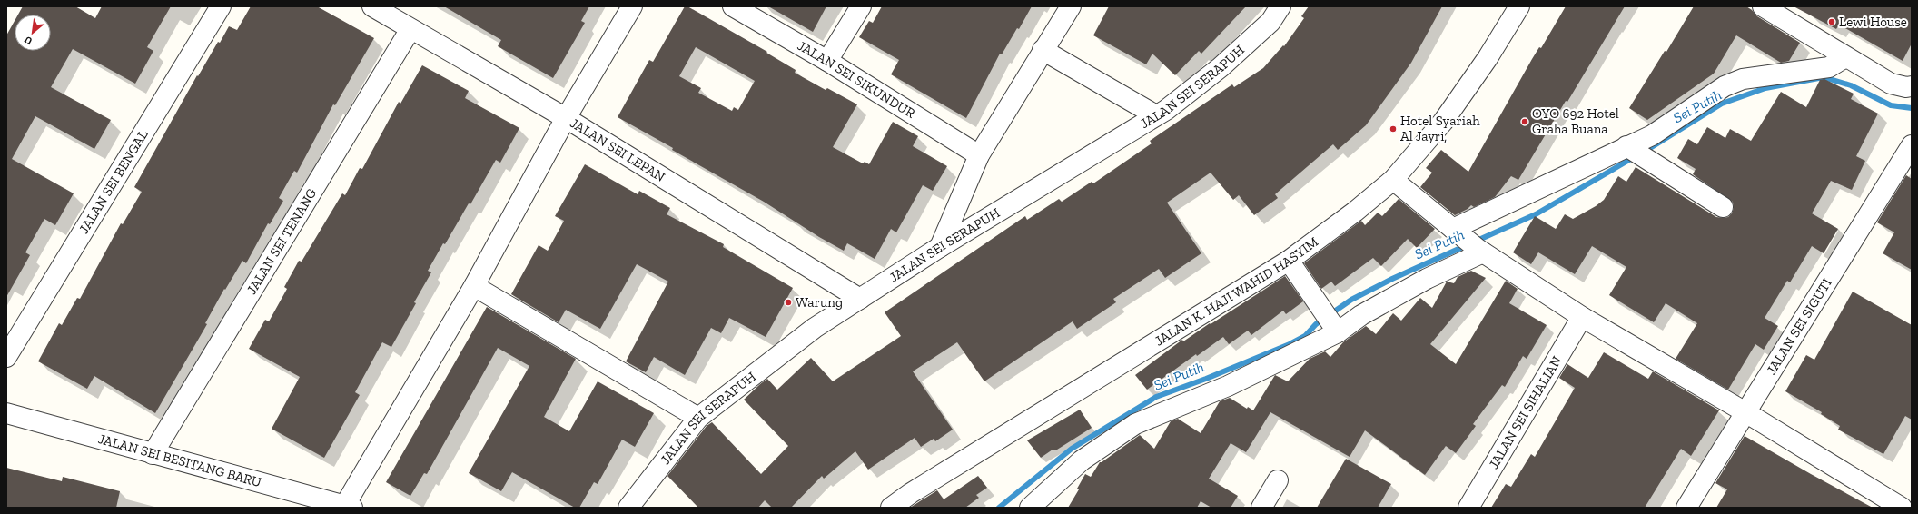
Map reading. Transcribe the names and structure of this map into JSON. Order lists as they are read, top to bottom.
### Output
{
  "streets": {
    "street": [
      "JALAN SEI SIKUNDUR",
      "JALAN SEI SERAPUH",
      "JALAN SEI LEPAN",
      "JALAN SEI BENGAL",
      "JALAN SEI TENANG",
      "JALAN K. HAJI WAHID HASYIM",
      "JALAN SEI SIGUTI",
      "JALAN SEI SIHALIAN",
      "JALAN SEI BESITANG BARU"
    ]
  },
  "crossings": [
    ["JALAN SEI SERAPUH", "JALAN SEI LEPAN"],
    ["JALAN SEI LEPAN", "JALAN SEI TENANG"],
    ["JALAN SEI TENANG", "JALAN SEI BESITANG BARU"]
  ],
  "water": ["Sei Putih"],
  "places": [
    "Lewi House",
    "OYO 692 Hotel Graha Buana",
    "Hotel Syariah Al Jayri,",
    "Warung"
  ],
  "north": "bottom left"
}
